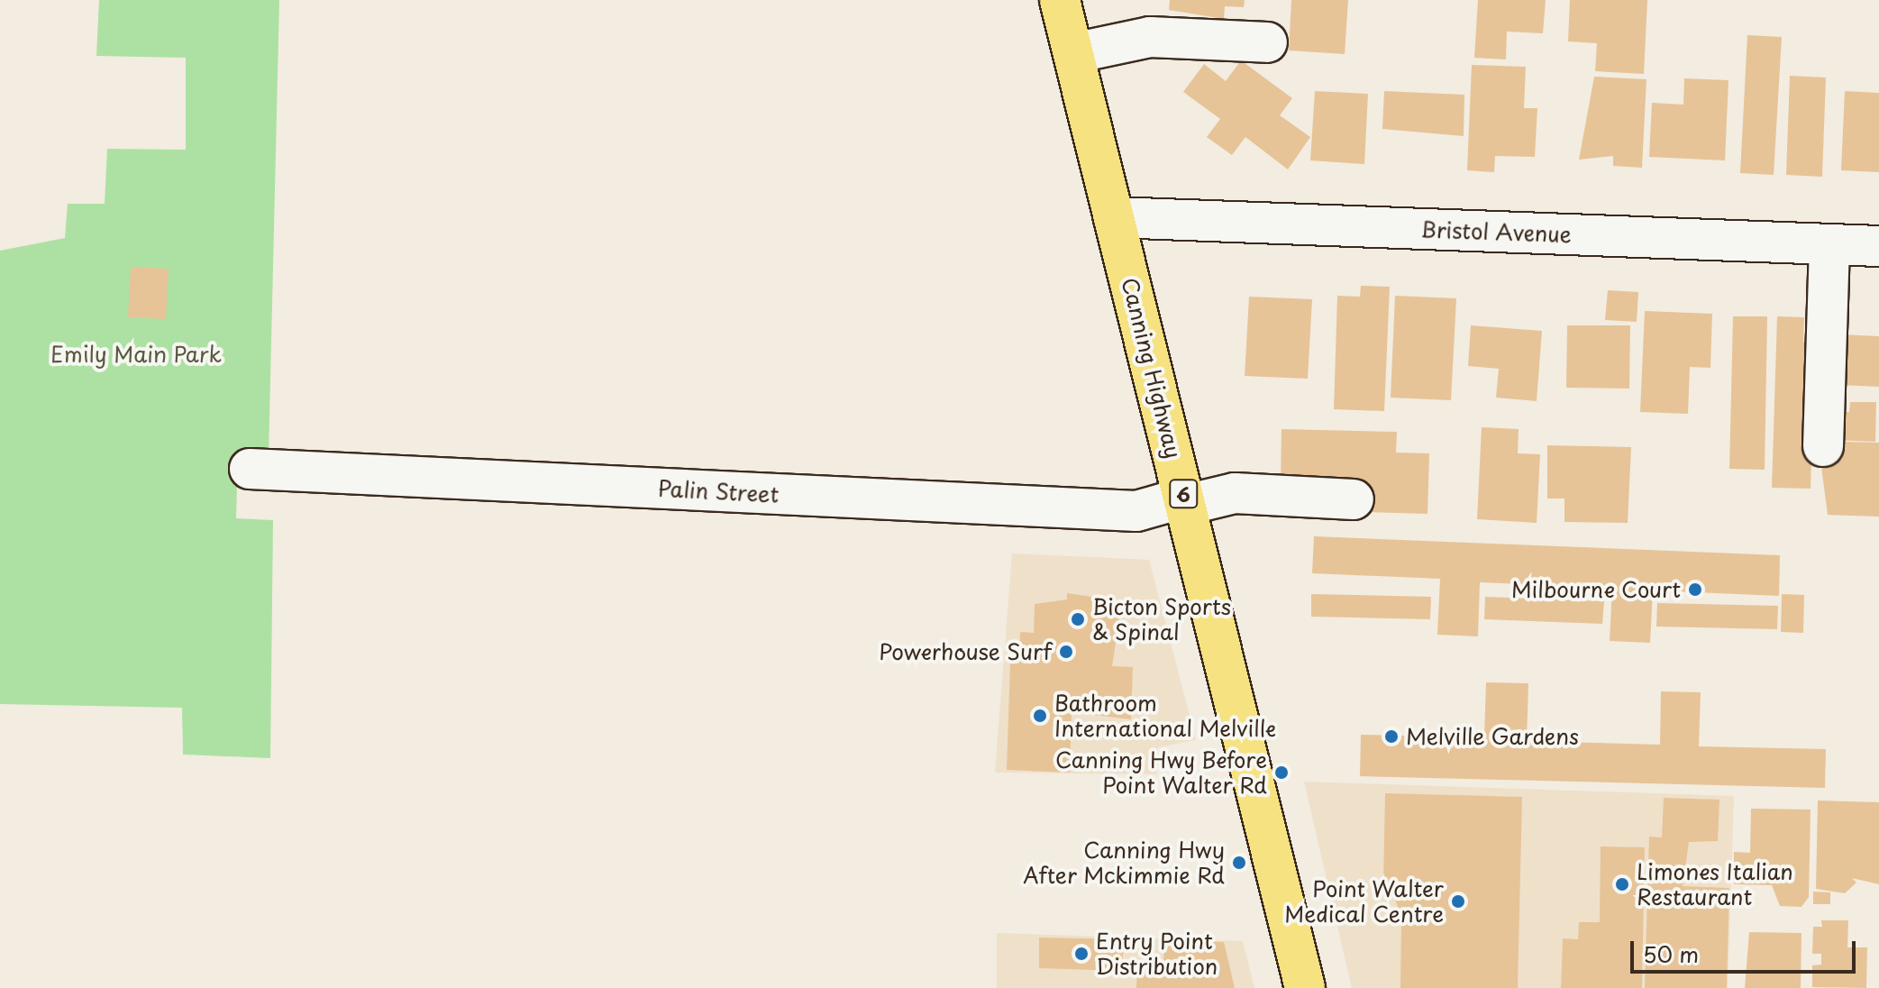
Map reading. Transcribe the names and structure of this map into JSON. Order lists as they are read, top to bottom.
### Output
{
  "streets": {
    "highway": ["Canning Highway", "6"],
    "street": ["Bristol Avenue", "Palin Street"]
  },
  "crossings": [
    ["Bristol Avenue", "Canning Highway"],
    ["Canning Highway", "Palin Street"]
  ],
  "parks": ["Emily Main Park"],
  "places": [
    "Milbourne Court",
    "Bicton Sports & Spinal",
    "Powerhouse Surf",
    "Bathroom International Melville",
    "Melville Gardens",
    "Canning Hwy Before Point Walter Rd",
    "Canning Hwy After Mckimmie Rd",
    "Limones Italian Restaurant",
    "Point Walter Medical Centre",
    "Entry Point Distribution"
  ],
  "scale_bar": "50 m"
}
